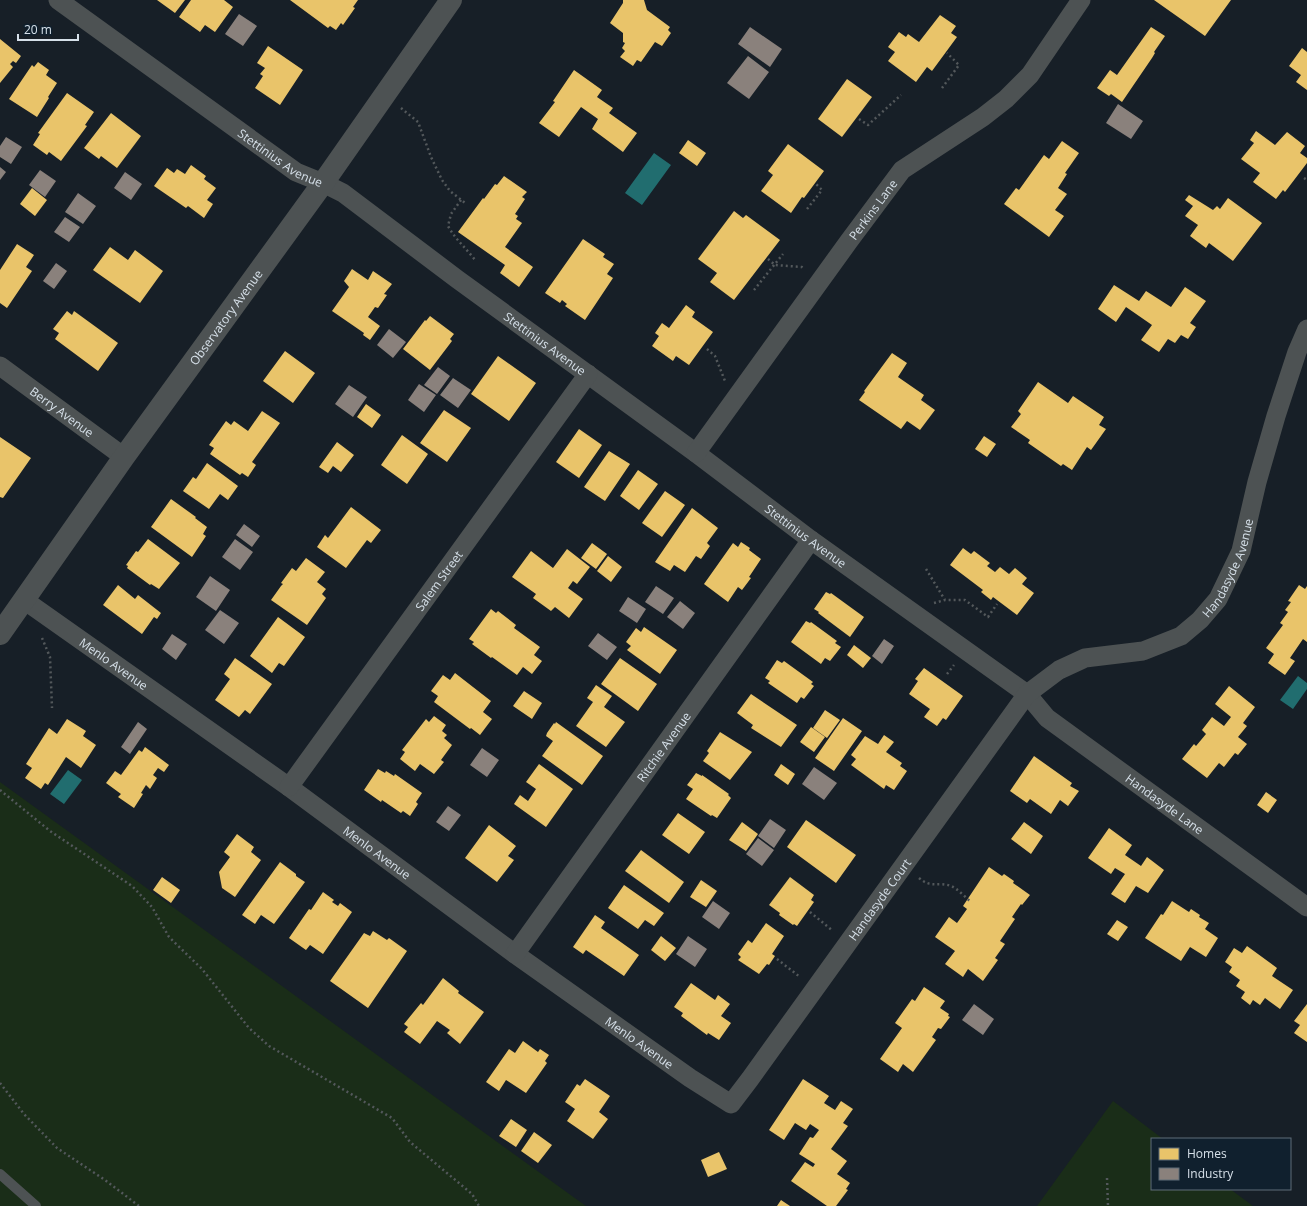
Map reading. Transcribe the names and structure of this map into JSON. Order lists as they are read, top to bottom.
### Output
{
  "streets": {
    "street": [
      "Stettinius Avenue",
      "Perkins Lane",
      "Observatory Avenue",
      "Berry Avenue",
      "Handasyde Avenue",
      "Salem Street",
      "Menlo Avenue",
      "Ritchie Avenue",
      "Handasyde Lane",
      "Handasyde Court"
    ]
  },
  "crossings": [
    ["Stettinius Avenue", "Perkins Lane"],
    ["Stettinius Avenue", "Observatory Avenue"],
    ["Stettinius Avenue", "Handasyde Avenue"],
    ["Stettinius Avenue", "Salem Street"],
    ["Stettinius Avenue", "Ritchie Avenue"],
    ["Stettinius Avenue", "Handasyde Lane"],
    ["Stettinius Avenue", "Handasyde Court"],
    ["Observatory Avenue", "Berry Avenue"],
    ["Observatory Avenue", "Menlo Avenue"],
    ["Handasyde Avenue", "Handasyde Lane"],
    ["Handasyde Avenue", "Handasyde Court"],
    ["Salem Street", "Menlo Avenue"],
    ["Menlo Avenue", "Ritchie Avenue"],
    ["Menlo Avenue", "Handasyde Court"],
    ["Handasyde Lane", "Handasyde Court"]
  ],
  "legend": ["Homes", "Industry"],
  "scale_bar": "20 m"
}
